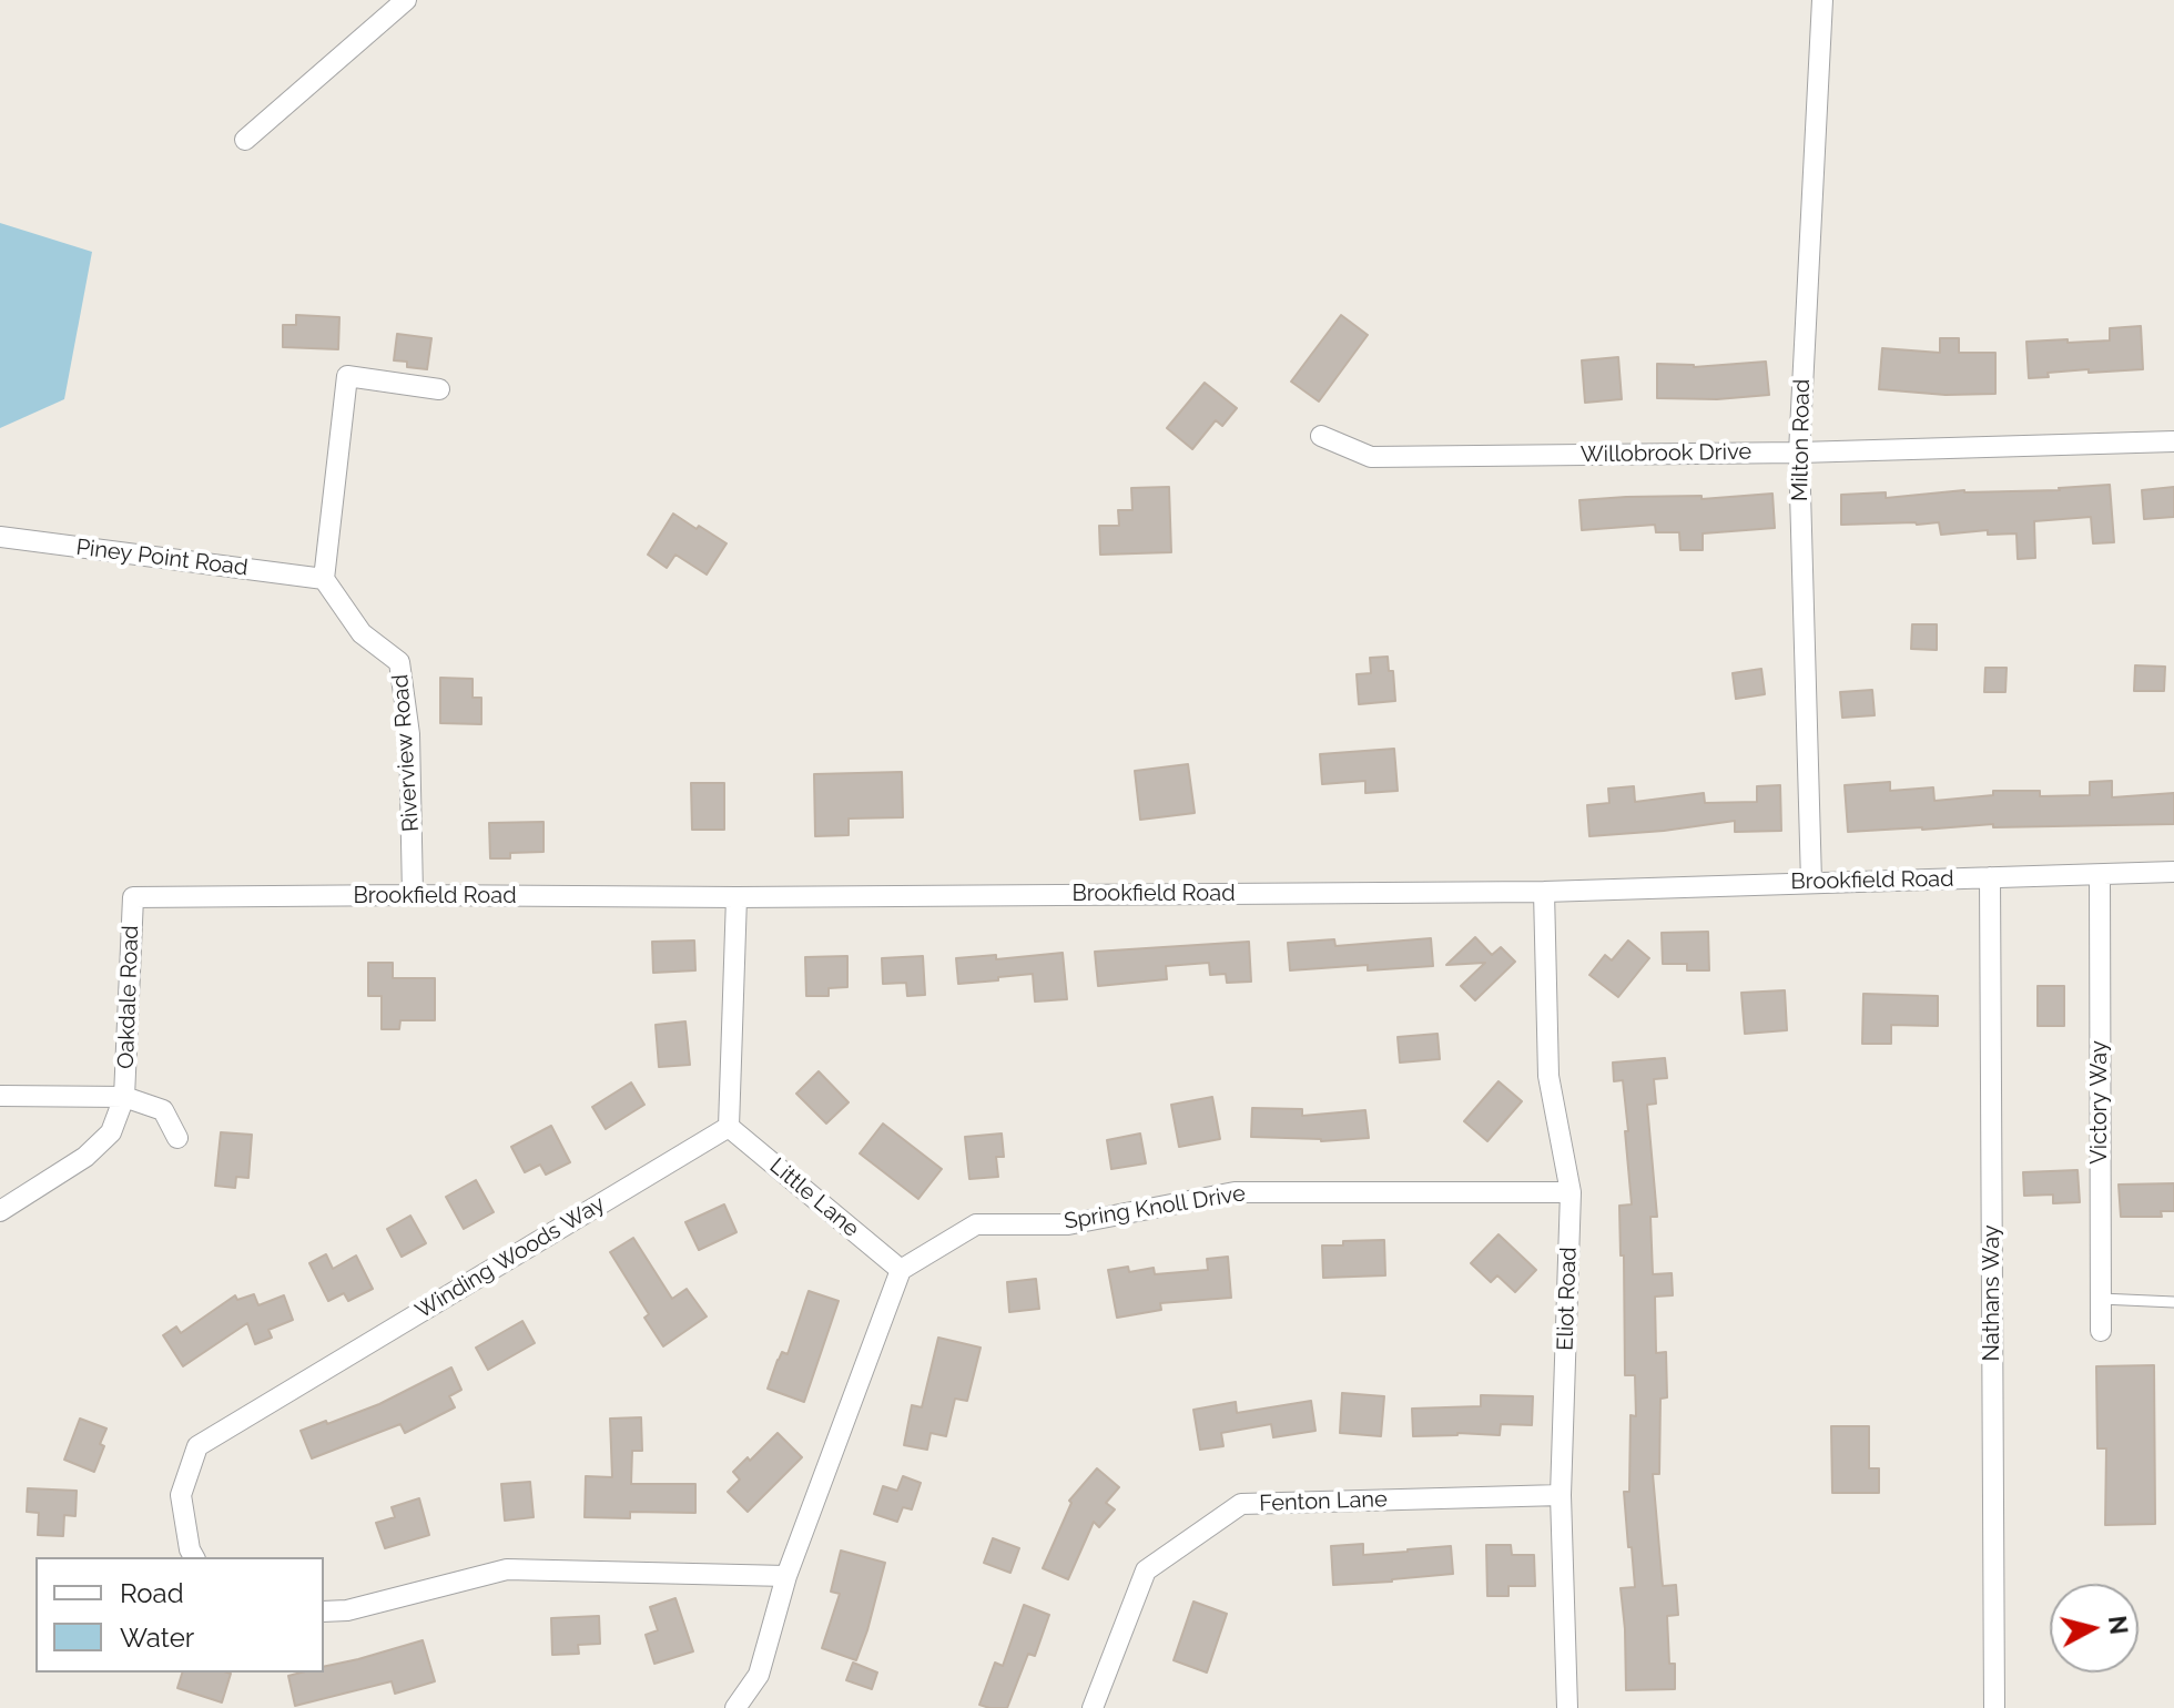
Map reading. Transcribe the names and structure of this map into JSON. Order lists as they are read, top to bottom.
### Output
{
  "streets": {
    "street": [
      "Milton Road",
      "Willobrook Drive",
      "Piney Point Road",
      "Riverview Road",
      "Brookfield Road",
      "Oakdale Road",
      "Victory Way",
      "Little Lane",
      "Spring Knoll Drive",
      "Winding Woods Way",
      "Nathans Way",
      "Eliot Road",
      "Fenton Lane"
    ]
  },
  "crossings": [
    ["Milton Road", "Willobrook Drive"],
    ["Milton Road", "Brookfield Road"],
    ["Piney Point Road", "Riverview Road"],
    ["Riverview Road", "Brookfield Road"],
    ["Brookfield Road", "Oakdale Road"],
    ["Brookfield Road", "Victory Way"],
    ["Brookfield Road", "Nathans Way"],
    ["Brookfield Road", "Eliot Road"],
    ["Little Lane", "Spring Knoll Drive"],
    ["Little Lane", "Winding Woods Way"],
    ["Spring Knoll Drive", "Eliot Road"],
    ["Eliot Road", "Fenton Lane"]
  ],
  "legend": ["Road", "Water"],
  "north": "right"
}
